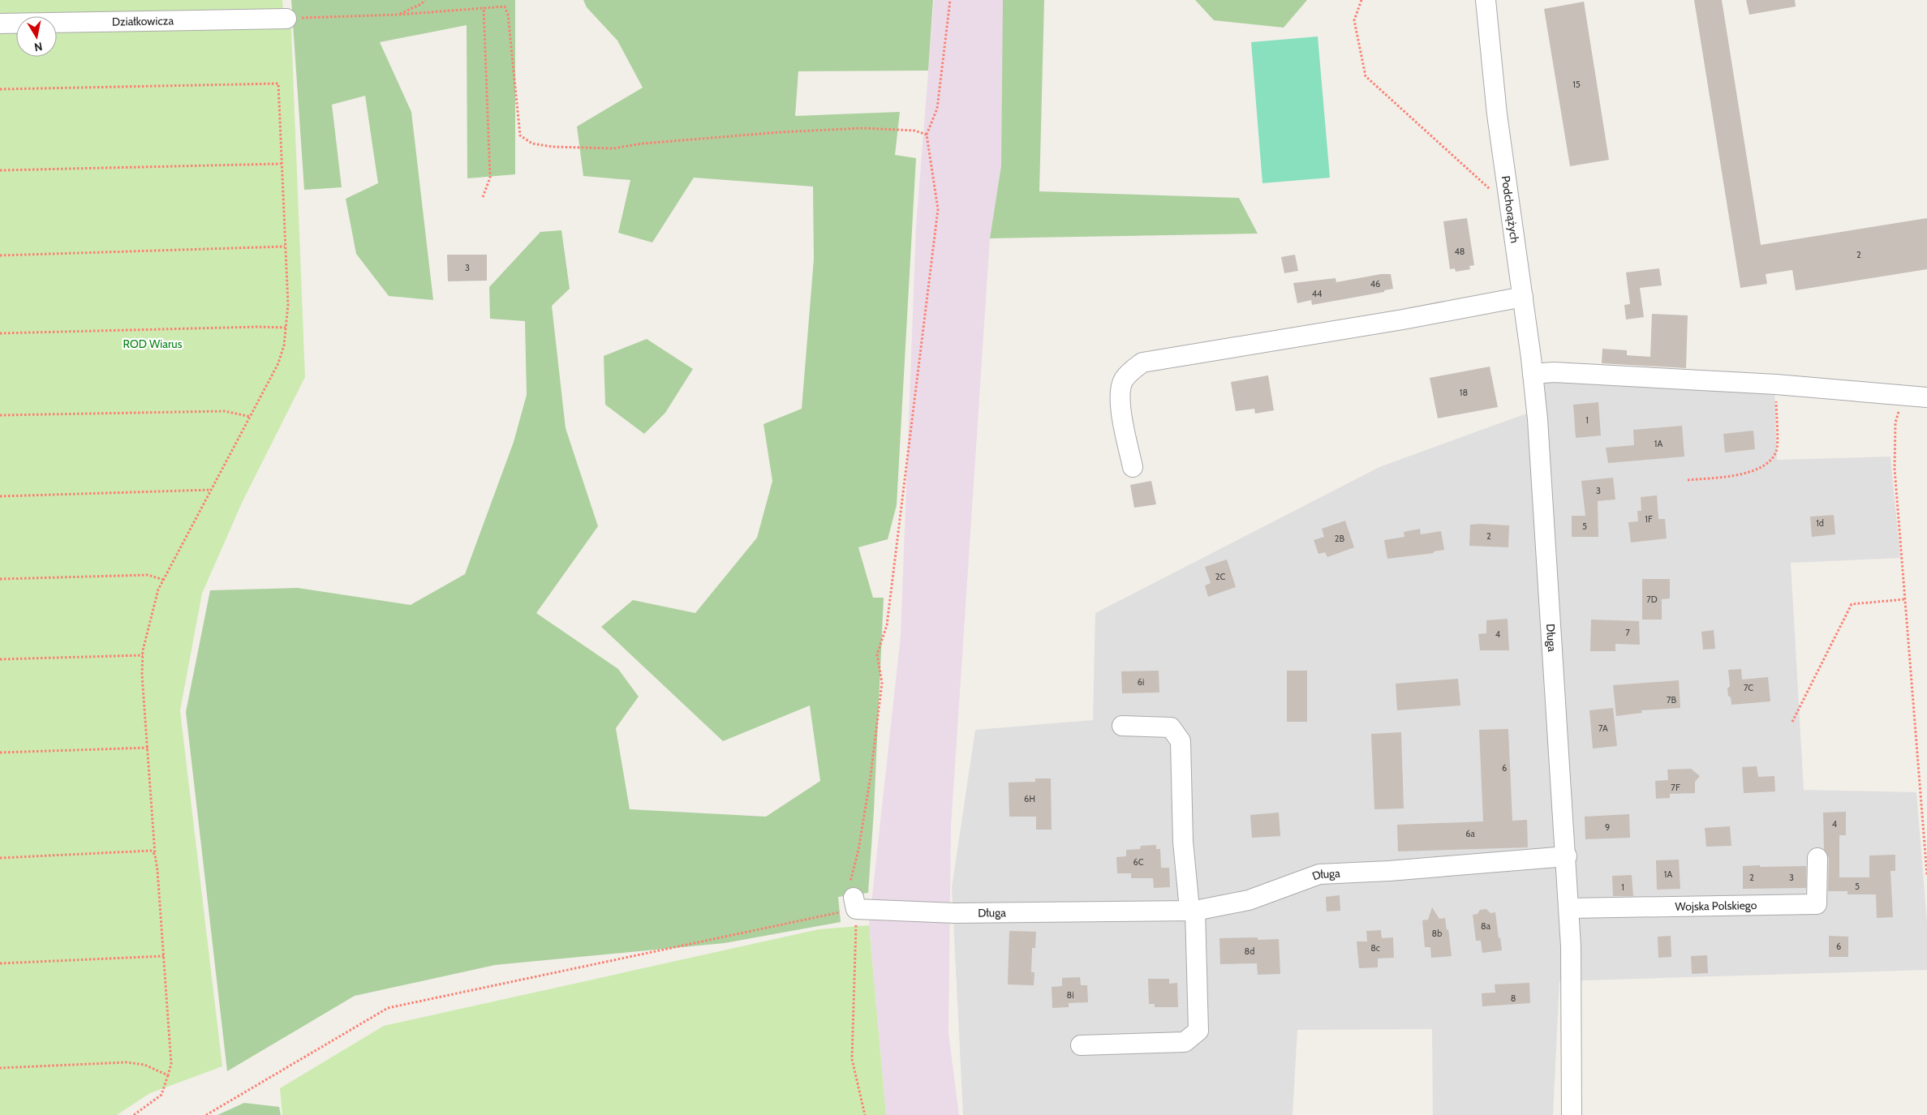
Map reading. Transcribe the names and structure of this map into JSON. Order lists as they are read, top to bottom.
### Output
{
  "streets": {
    "street": [
      "Działkowicza",
      "Podchorążych",
      "Długa",
      "Wojska Polskiego"
    ]
  },
  "crossings": [
    ["Podchorążych", "Długa"],
    ["Długa", "Wojska Polskiego"]
  ],
  "parks": ["ROD Wiarus"],
  "house_numbers": [
    "15",
    "48",
    "2",
    "3",
    "46",
    "44",
    "18",
    "1",
    "1A",
    "3",
    "1F",
    "1d",
    "5",
    "2",
    "2B",
    "2C",
    "7D",
    "7",
    "4",
    "6i",
    "7C",
    "7B",
    "7A",
    "6",
    "7F",
    "6H",
    "4",
    "9",
    "6a",
    "6C",
    "1A",
    "2",
    "3",
    "5",
    "1",
    "8a",
    "8b",
    "6",
    "8c",
    "8d",
    "8i",
    "8"
  ],
  "north": "bottom"
}
